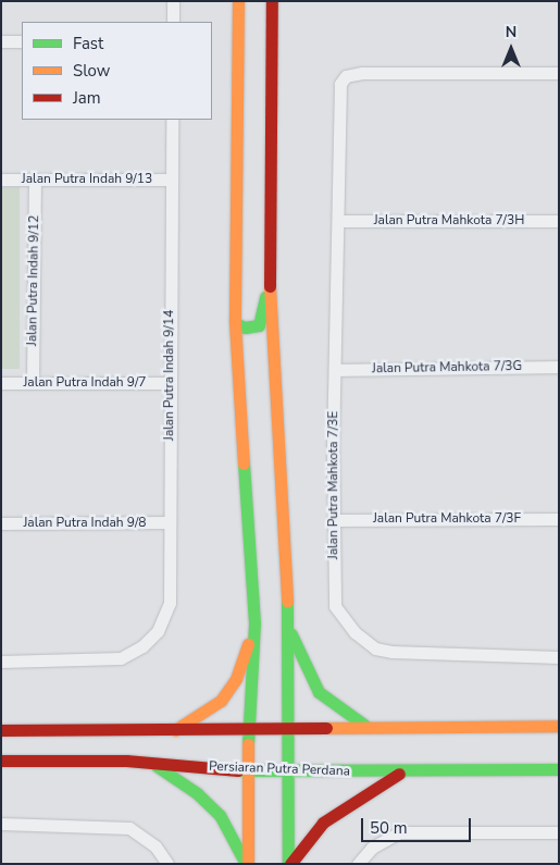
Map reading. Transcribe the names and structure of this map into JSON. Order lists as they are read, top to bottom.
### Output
{
  "streets": {
    "street": [
      "Jalan Putra Indah 9/13",
      "Jalan Putra Mahkota 7/3H",
      "Jalan Putra Indah 9/12",
      "Jalan Putra Mahkota 7/3G",
      "Jalan Putra Indah 9/14",
      "Jalan Putra Indah 9/7",
      "Jalan Putra Mahkota 7/3E",
      "Jalan Putra Mahkota 7/3F",
      "Jalan Putra Indah 9/8",
      "Persiaran Putra Perdana"
    ]
  },
  "crossings": [
    ["Jalan Putra Indah 9/13", "Jalan Putra Indah 9/12"],
    ["Jalan Putra Indah 9/13", "Jalan Putra Indah 9/14"],
    ["Jalan Putra Mahkota 7/3H", "Jalan Putra Mahkota 7/3E"],
    ["Jalan Putra Indah 9/12", "Jalan Putra Indah 9/7"],
    ["Jalan Putra Mahkota 7/3G", "Jalan Putra Mahkota 7/3E"],
    ["Jalan Putra Indah 9/14", "Jalan Putra Indah 9/7"],
    ["Jalan Putra Indah 9/14", "Jalan Putra Indah 9/8"],
    ["Jalan Putra Mahkota 7/3E", "Jalan Putra Mahkota 7/3F"]
  ],
  "legend": ["Fast", "Slow", "Jam"],
  "scale_bar": "50 m",
  "north": "top"
}
